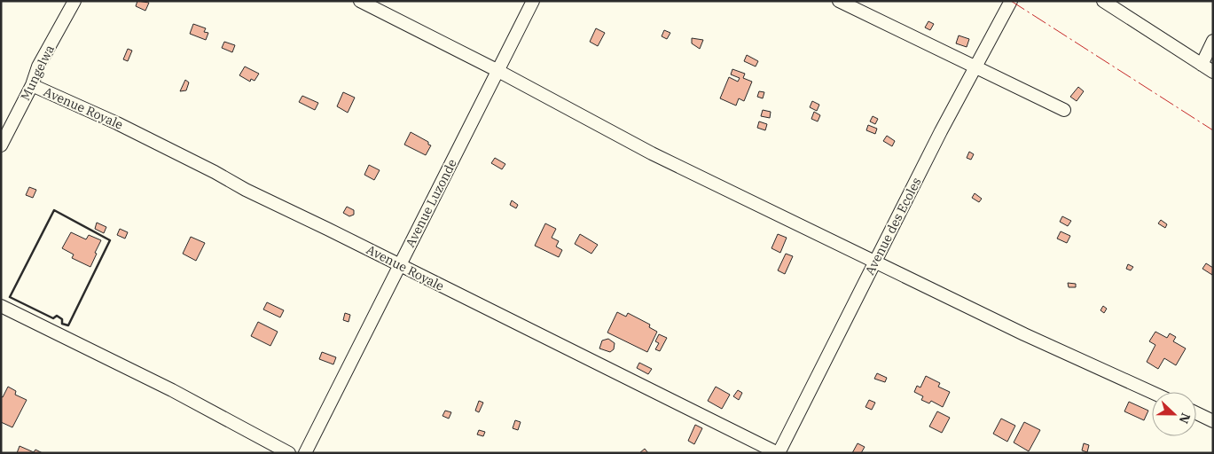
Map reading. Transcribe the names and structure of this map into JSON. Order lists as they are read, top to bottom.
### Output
{
  "streets": {
    "street": [
      "Mungelwa",
      "Avenue Royale",
      "Avenue Luzonde",
      "Avenue des Ecoles"
    ]
  },
  "crossings": [
    ["Mungelwa", "Avenue Royale"],
    ["Avenue Royale", "Avenue Luzonde"],
    ["Avenue Royale", "Avenue des Ecoles"]
  ],
  "north": "right"
}
